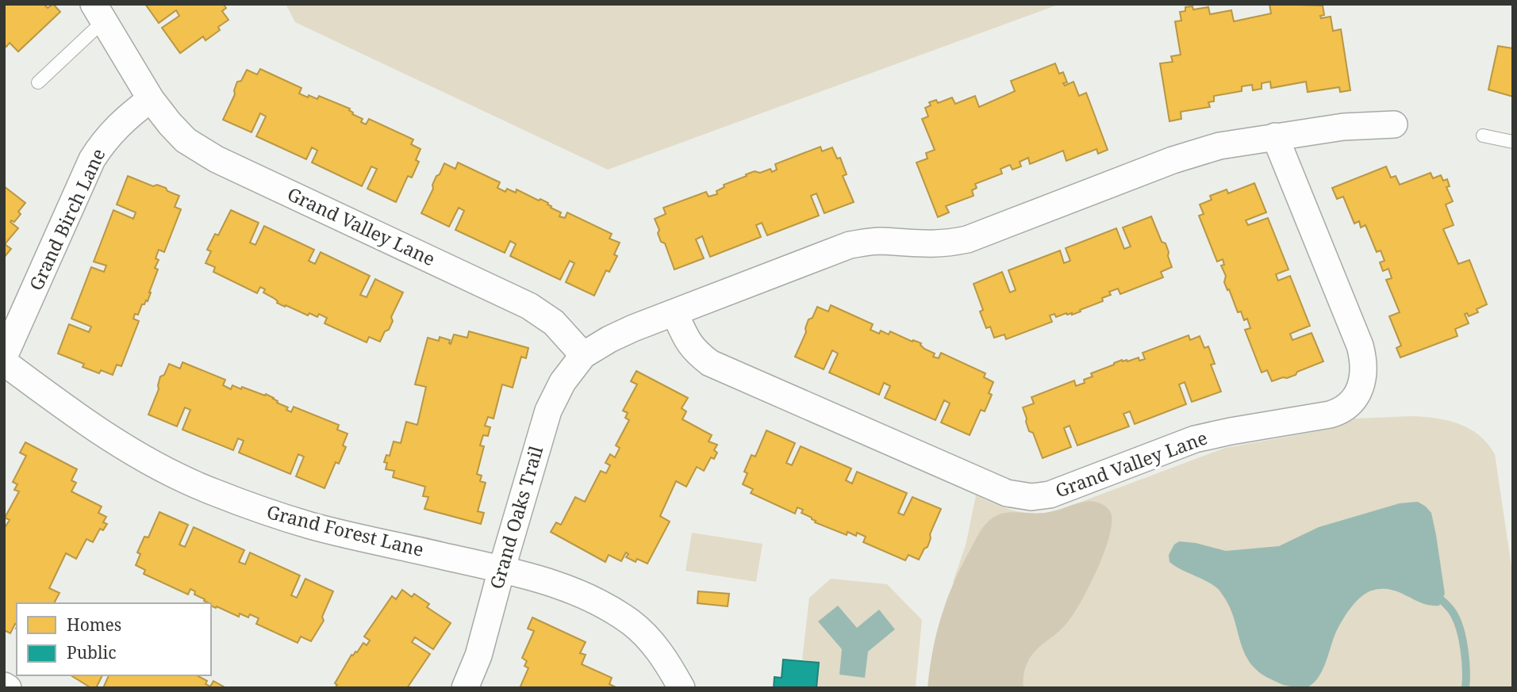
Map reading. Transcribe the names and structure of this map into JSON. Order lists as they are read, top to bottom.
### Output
{
  "streets": {
    "street": [
      "Grand Birch Lane",
      "Grand Valley Lane",
      "Grand Oaks Trail",
      "Grand Forest Lane"
    ]
  },
  "crossings": [
    ["Grand Birch Lane", "Grand Valley Lane"],
    ["Grand Valley Lane", "Grand Oaks Trail"],
    ["Grand Oaks Trail", "Grand Forest Lane"]
  ],
  "legend": ["Homes", "Public"]
}
